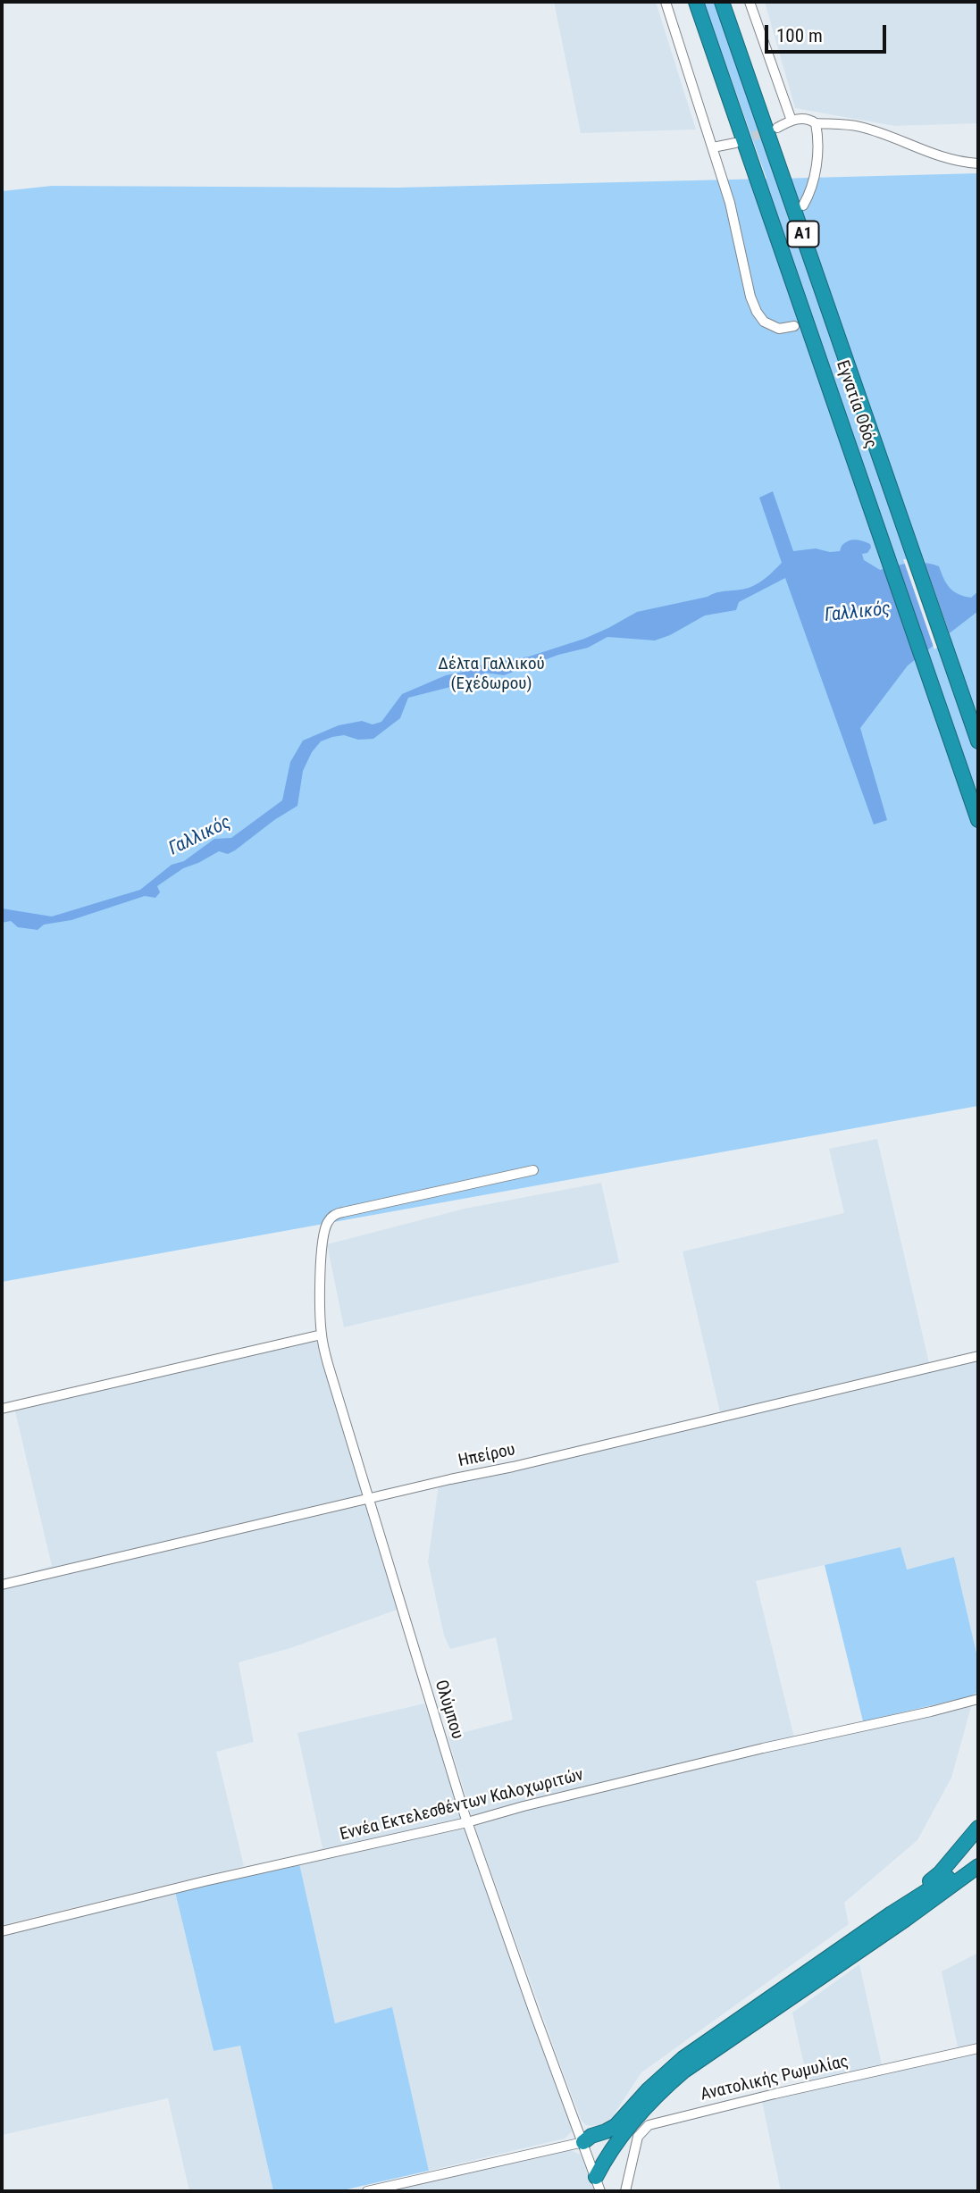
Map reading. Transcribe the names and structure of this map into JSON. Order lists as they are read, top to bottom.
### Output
{
  "streets": {
    "highway": ["Α1", "Εγνατία Οδός"],
    "street": [
      "Ηπείρου",
      "Ολύμπου",
      "Εννέα Εκτελεσθέντων Καλοχωριτών",
      "Ανατολικής Ρωμυλίας"
    ]
  },
  "crossings": [
    ["Ηπείρου", "Ολύμπου"],
    ["Ολύμπου", "Εννέα Εκτελεσθέντων Καλοχωριτών"]
  ],
  "water": ["Γαλλικός"],
  "parks": ["Δέλτα Γαλλικού (Εχέδωρου)"],
  "scale_bar": "100 m"
}
